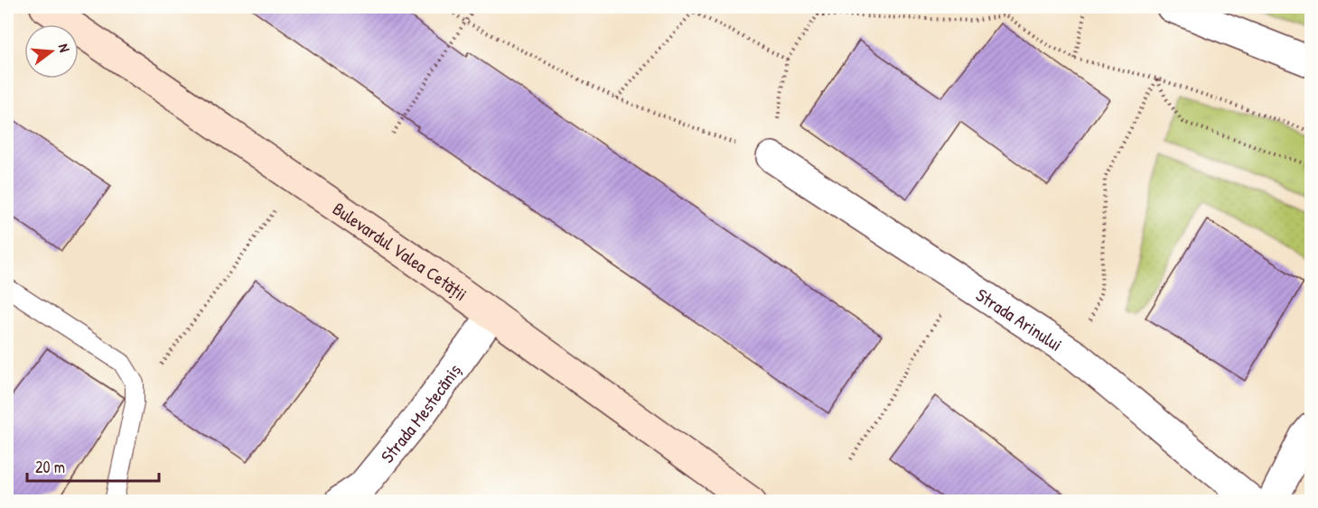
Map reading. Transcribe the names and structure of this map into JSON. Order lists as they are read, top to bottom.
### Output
{
  "streets": {
    "main road": ["Bulevardul Valea Cetății"],
    "street": ["Strada Arinului", "Strada Mestecăniș"]
  },
  "crossings": [
    ["Bulevardul Valea Cetății", "Strada Mestecăniș"]
  ],
  "scale_bar": "20 m",
  "north": "right"
}
